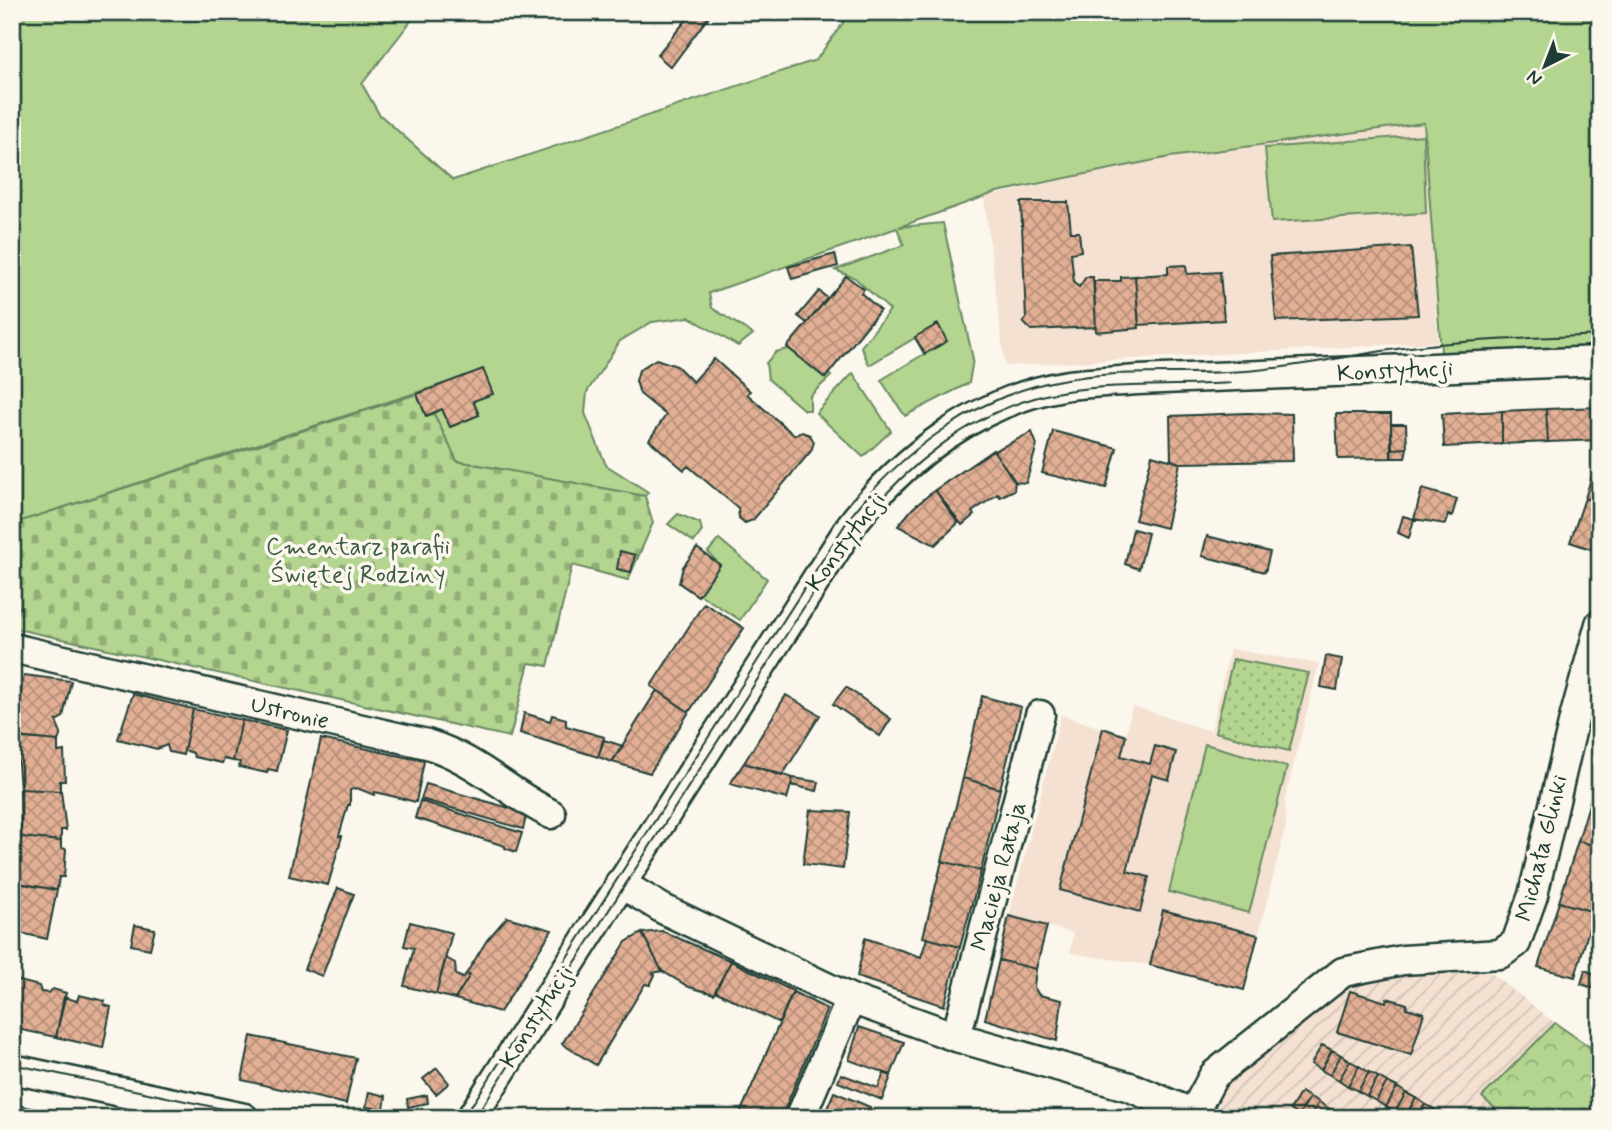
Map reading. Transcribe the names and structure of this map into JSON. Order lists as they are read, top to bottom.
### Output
{
  "streets": {
    "street": [
      "Konstytucji",
      "Ustronie",
      "Michała Glinki",
      "Macieja Rataja"
    ]
  },
  "parks": ["Cmentarz parafii Świętej Rodziny"],
  "north": "bottom left"
}
